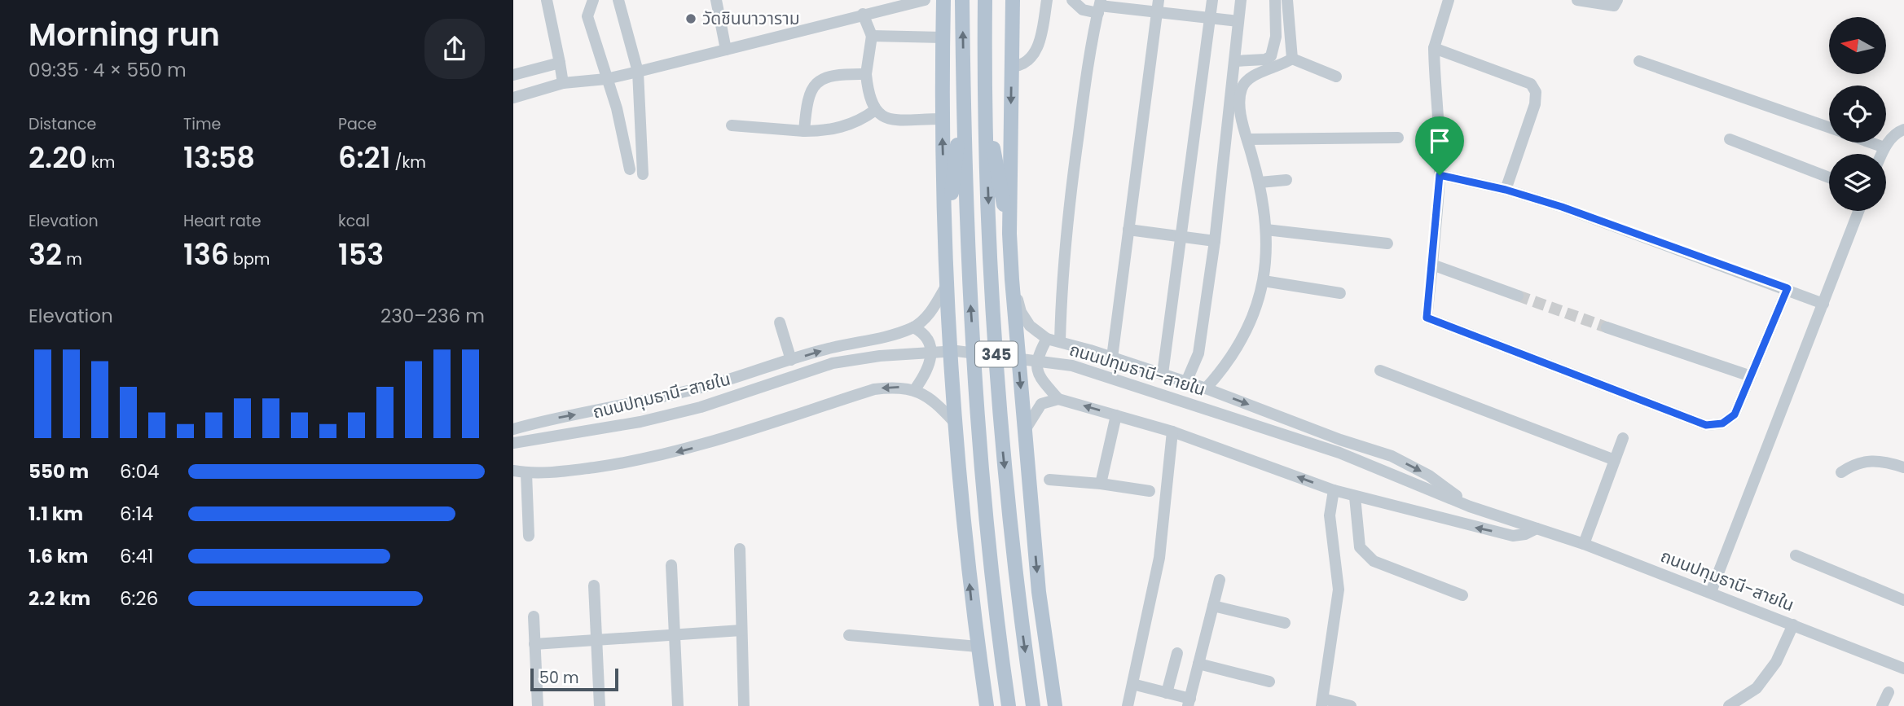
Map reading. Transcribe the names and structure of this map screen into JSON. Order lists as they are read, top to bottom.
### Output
{
  "streets": {
    "main road": ["345"],
    "street": ["ถนนปทุมธานี-สายใน"]
  },
  "places": ["วัดชินนาวาราม"],
  "scale_bar": "50 m",
  "north": "left",
  "page": {
    "heading": ["Morning run", "09:35 · 4 × 550 m"],
    "stats": [
      ["Distance", "2.20 km"],
      ["Time", "13:58"],
      ["Pace", "6:21 /km"],
      ["Elevation", "32 m"],
      ["Heart rate", "136 bpm"],
      ["kcal", "153"]
    ],
    "chart": ["Elevation", "230–236 m"],
    "list": [
      {
        "name": "550 m",
        "note": "6:04"
      },
      {
        "name": "1.1 km",
        "note": "6:14"
      },
      {
        "name": "1.6 km",
        "note": "6:41"
      },
      {
        "name": "2.2 km",
        "note": "6:26"
      }
    ],
    "scale": "50 m"
  }
}
